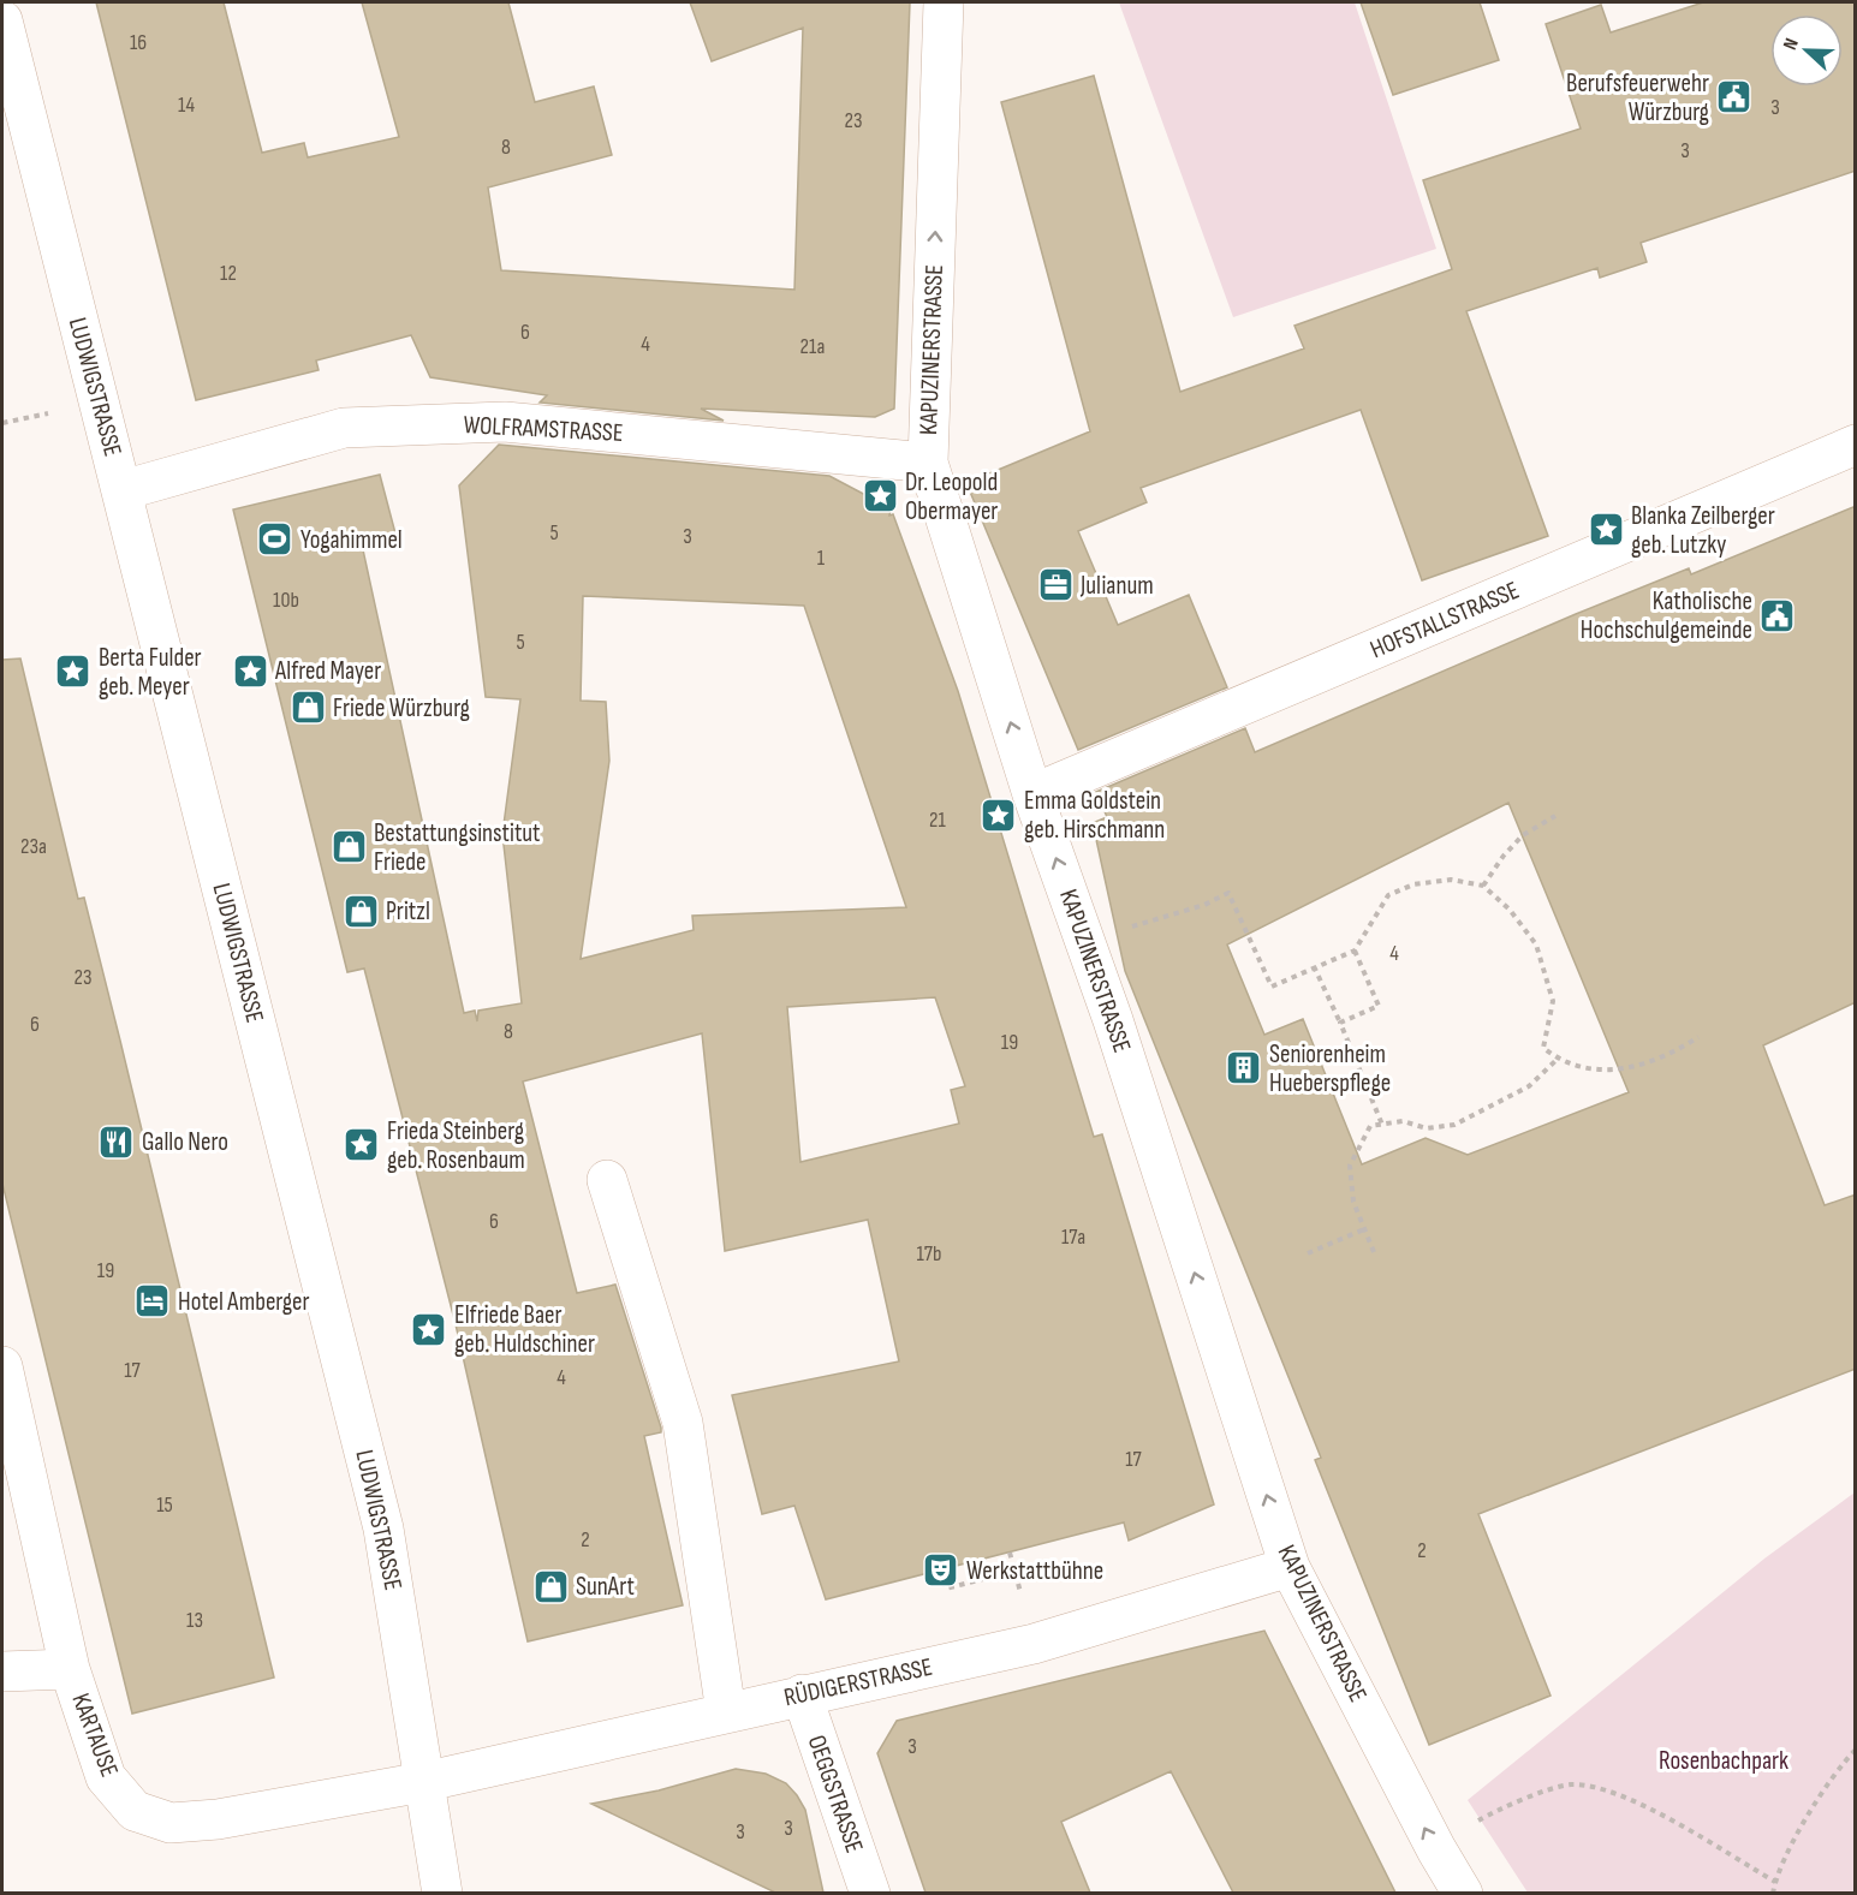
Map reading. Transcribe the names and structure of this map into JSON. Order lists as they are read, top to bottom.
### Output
{
  "streets": {
    "street": [
      "KAPUZINERSTRASSE",
      "LUDWIGSTRASSE",
      "WOLFRAMSTRASSE",
      "HOFSTALLSTRASSE",
      "RÜDIGERSTRASSE",
      "KARTAUSE",
      "OEGGSTRASSE"
    ]
  },
  "crossings": [
    ["KAPUZINERSTRASSE", "WOLFRAMSTRASSE"],
    ["KAPUZINERSTRASSE", "HOFSTALLSTRASSE"],
    ["KAPUZINERSTRASSE", "RÜDIGERSTRASSE"],
    ["LUDWIGSTRASSE", "WOLFRAMSTRASSE"],
    ["LUDWIGSTRASSE", "RÜDIGERSTRASSE"],
    ["LUDWIGSTRASSE", "KARTAUSE"],
    ["RÜDIGERSTRASSE", "KARTAUSE"],
    ["RÜDIGERSTRASSE", "OEGGSTRASSE"]
  ],
  "one_way": ["KAPUZINERSTRASSE"],
  "parks": ["Rosenbachpark"],
  "places": {
    "public building": ["Berufsfeuerwehr Würzburg", "Katholische Hochschulgemeinde"],
    "place": [
      "Dr. Leopold Obermayer",
      "Blanka Zeilberger geb. Lutzky",
      "Alfred Mayer",
      "Berta Fulder geb. Meyer",
      "Emma Goldstein geb. Hirschmann",
      "Frieda Steinberg geb. Rosenbaum",
      "Elfriede Baer geb. Huldschiner"
    ],
    "sports": ["Yogahimmel"],
    "office": ["Julianum"],
    "shop": [
      "Friede Würzburg",
      "Bestattungsinstitut Friede",
      "Pritzl",
      "SunArt"
    ],
    "building": ["Seniorenheim Hueberspflege"],
    "restaurant": ["Gallo Nero"],
    "hotel": ["Hotel Amberger"],
    "theatre": ["Werkstattbühne"]
  },
  "house_numbers": [
    "16",
    "14",
    "3",
    "23",
    "8",
    "3",
    "12",
    "6",
    "4",
    "21a",
    "5",
    "3",
    "1",
    "10b",
    "5",
    "21",
    "23a",
    "4",
    "23",
    "6",
    "8",
    "19",
    "6",
    "17a",
    "17b",
    "19",
    "17",
    "4",
    "17",
    "15",
    "2",
    "2",
    "13",
    "3",
    "3",
    "3"
  ],
  "north": "left"
}
